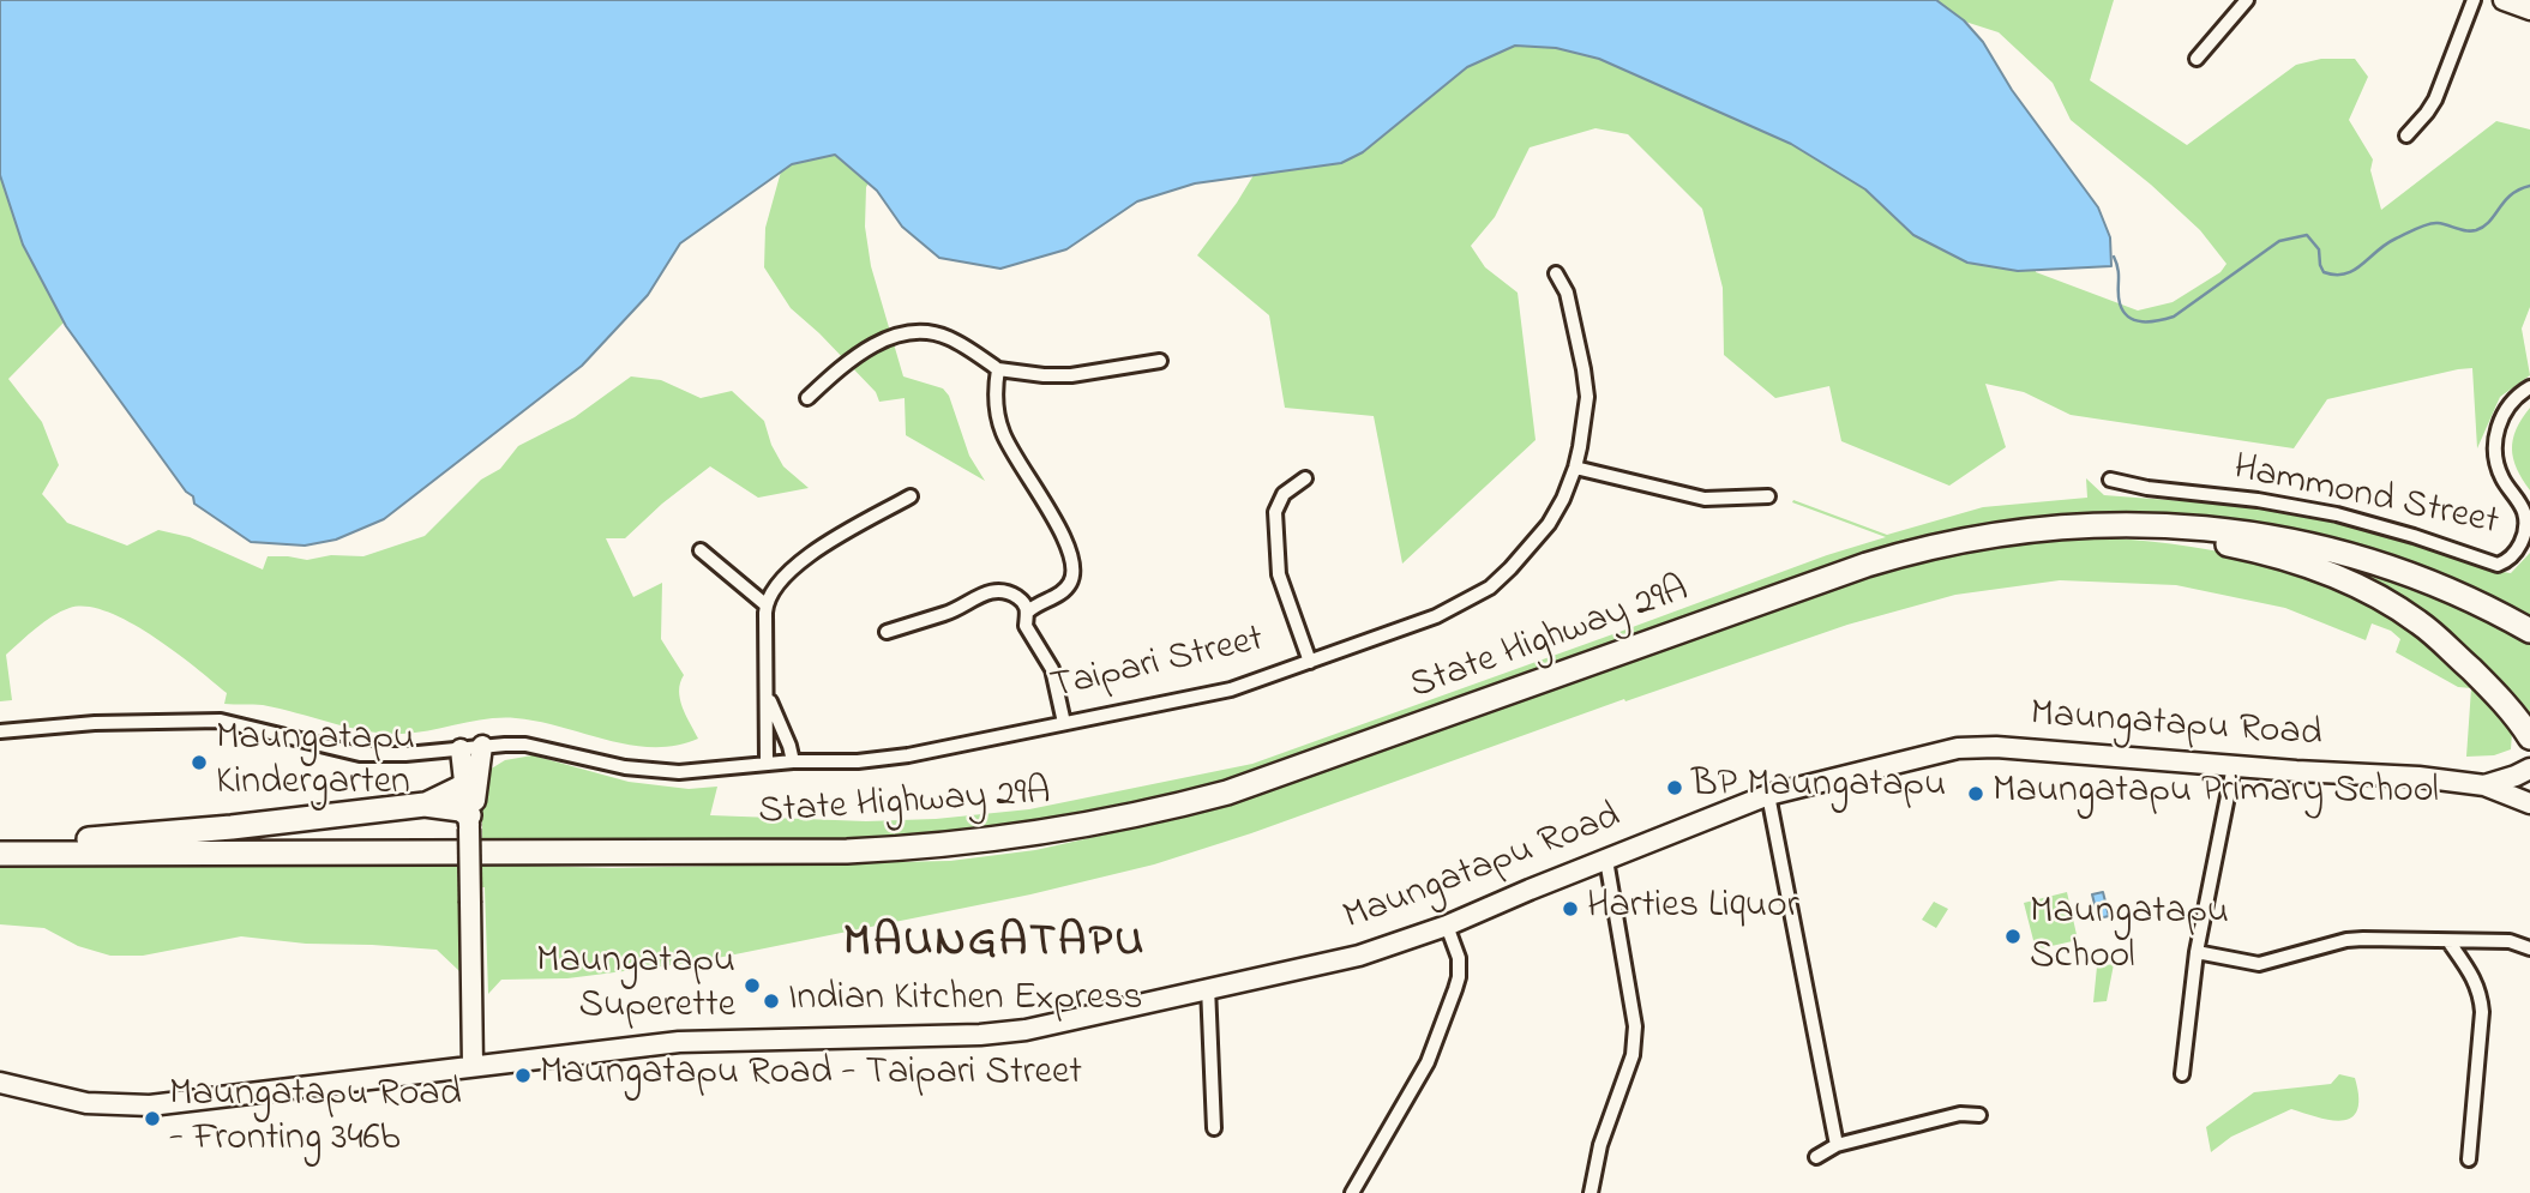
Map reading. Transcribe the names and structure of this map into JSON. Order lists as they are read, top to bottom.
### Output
{
  "streets": {
    "highway": ["State Highway 29A"],
    "street": ["Hammond Street", "Taipari Street", "Maungatapu Road"]
  },
  "districts": ["MAUNGATAPU"],
  "places": [
    "Maungatapu Kindergarten",
    "BP Maungatapu",
    "Maungatapu Primary School",
    "Harties Liquor",
    "Maungatapu School",
    "Maungatapu Superette",
    "Indian Kitchen Express",
    "Maungatapu Road - Taipari Street",
    "Maungatapu Road - Fronting 346b"
  ]
}
